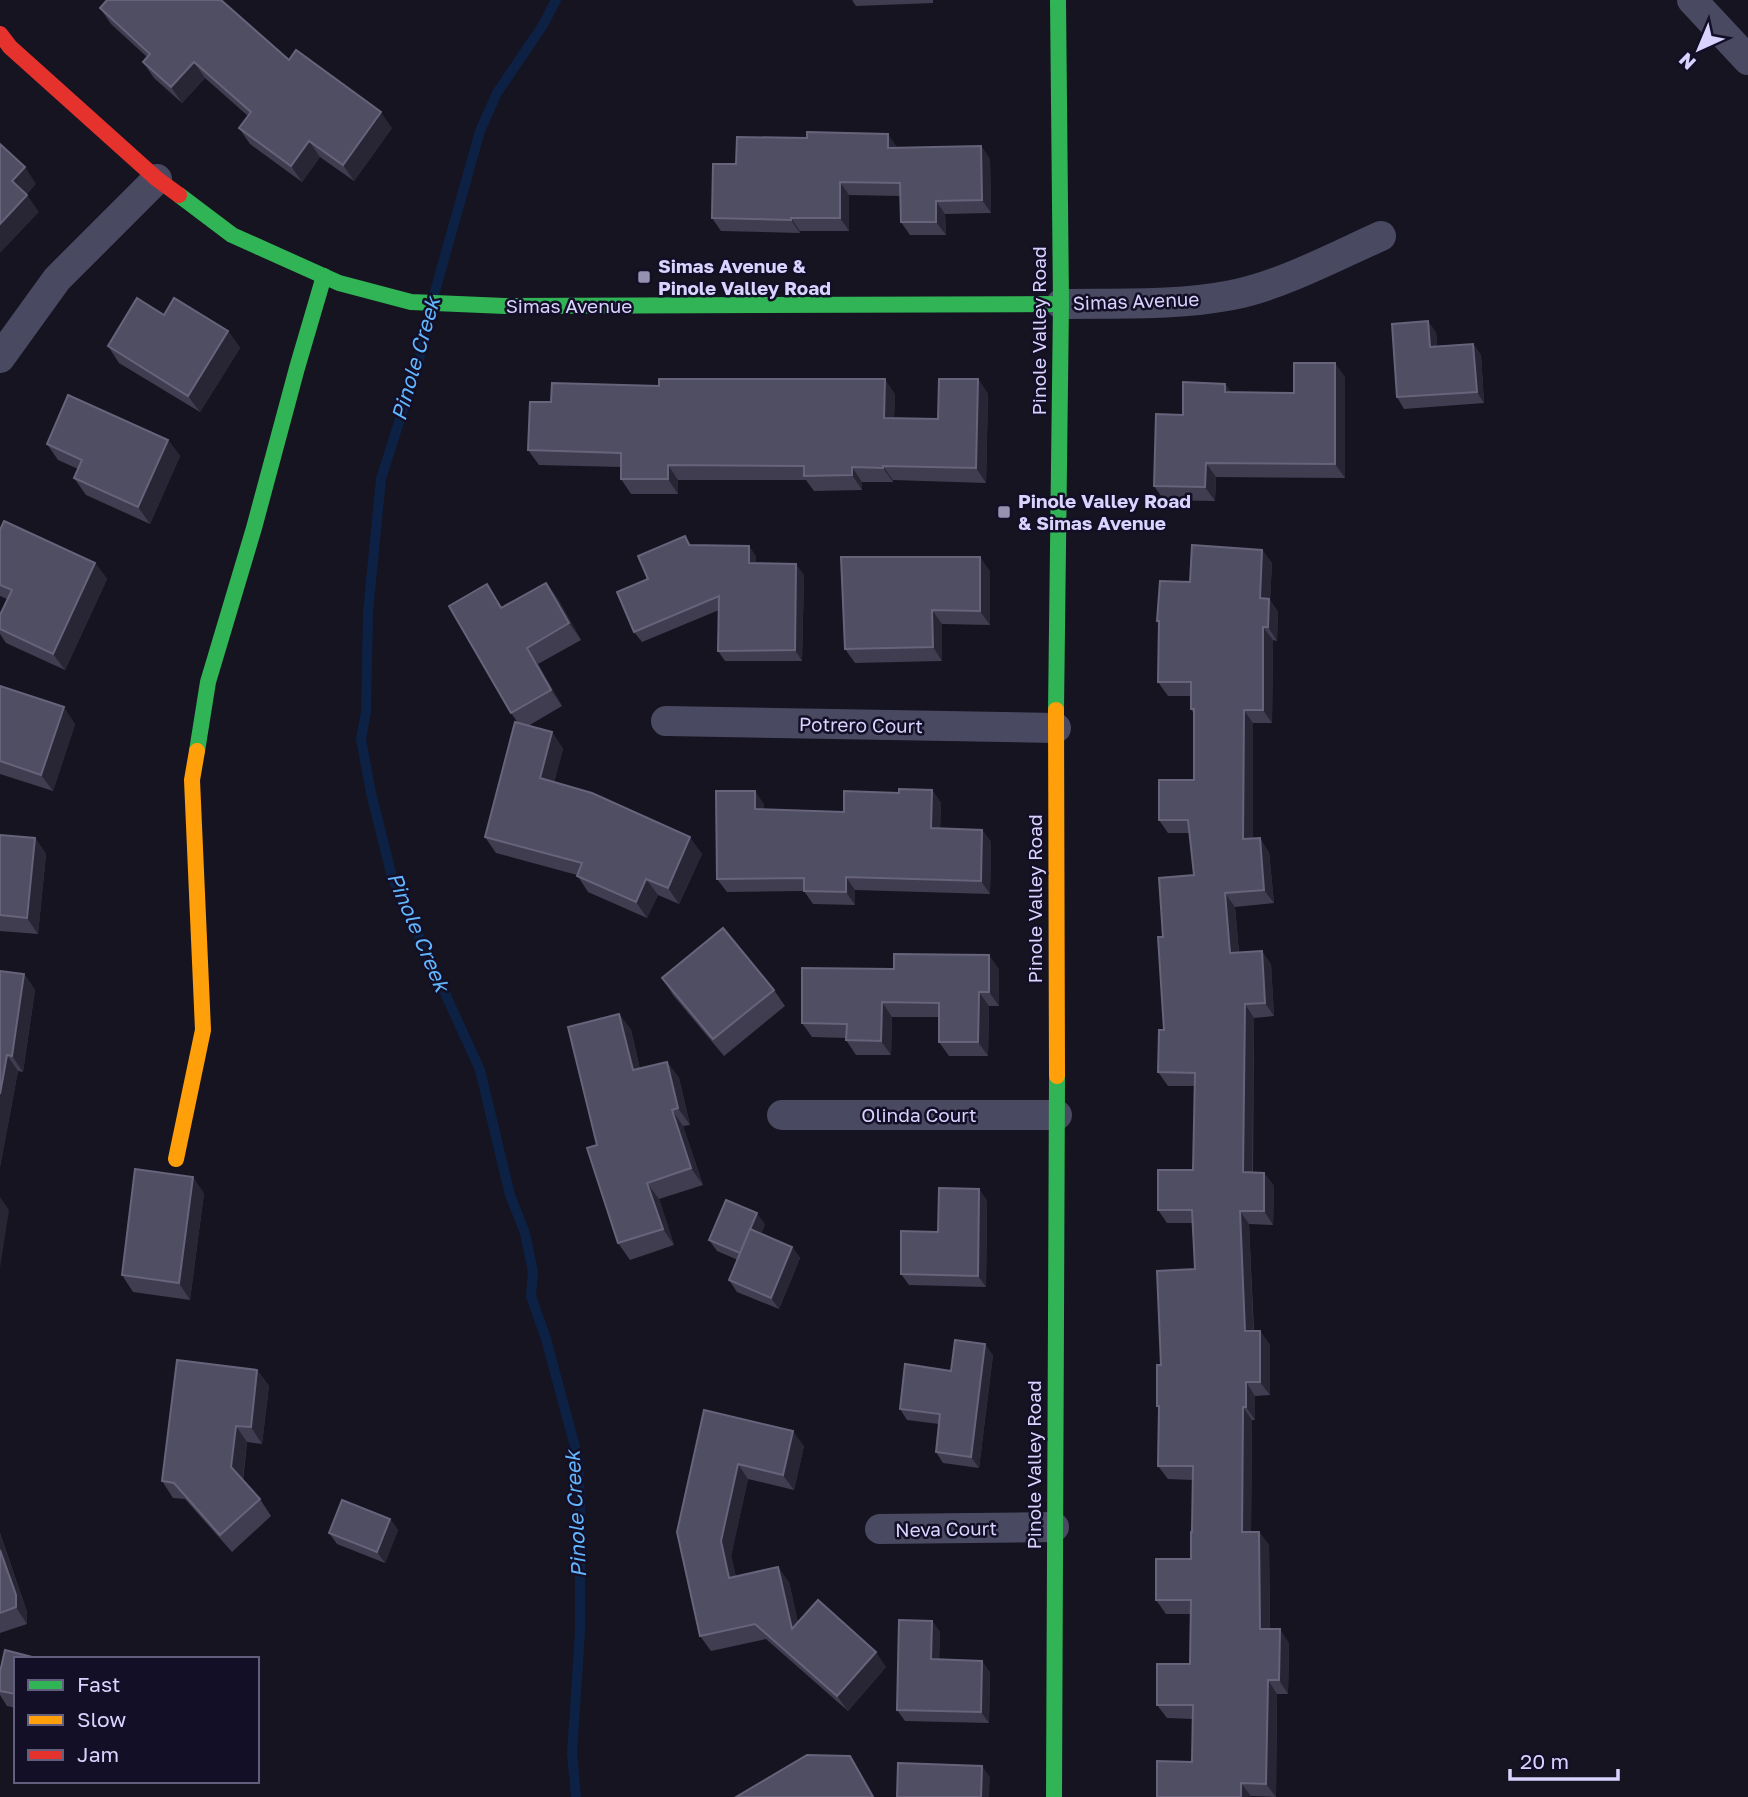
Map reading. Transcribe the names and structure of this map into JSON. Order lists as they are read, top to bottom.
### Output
{
  "streets": {
    "street": [
      "Simas Avenue",
      "Pinole Valley Road",
      "Potrero Court",
      "Olinda Court",
      "Neva Court"
    ]
  },
  "crossings": [
    ["Simas Avenue", "Pinole Valley Road"],
    ["Pinole Valley Road", "Potrero Court"],
    ["Pinole Valley Road", "Olinda Court"],
    ["Pinole Valley Road", "Neva Court"]
  ],
  "water": ["Pinole Creek"],
  "places": {
    "transit": ["Simas Avenue & Pinole Valley Road", "Pinole Valley Road & Simas Avenue"]
  },
  "legend": ["Fast", "Slow", "Jam"],
  "scale_bar": "20 m",
  "north": "bottom left"
}
